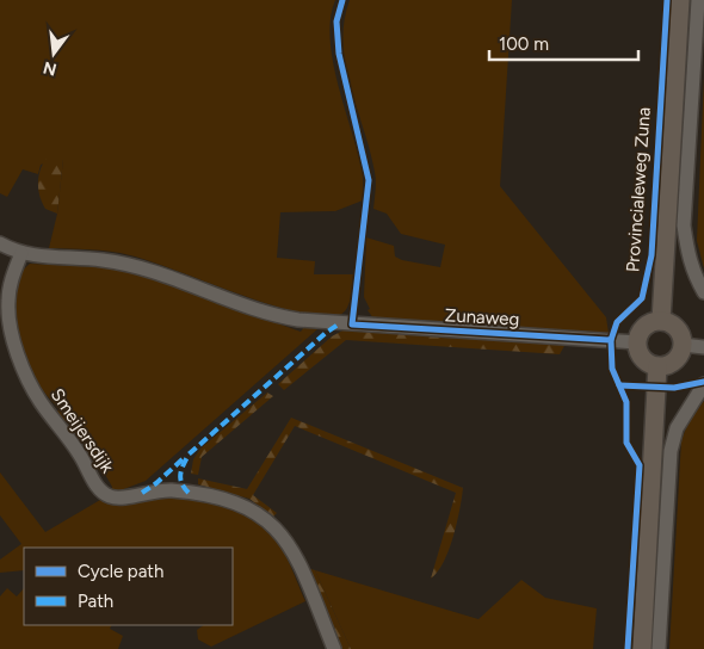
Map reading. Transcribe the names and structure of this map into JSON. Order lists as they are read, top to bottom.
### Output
{
  "streets": {
    "main road": ["Provincialeweg Zuna"],
    "street": ["Zunaweg", "Smeijersdijk"]
  },
  "crossings": [
    ["Provincialeweg Zuna", "Zunaweg"],
    ["Zunaweg", "Smeijersdijk"]
  ],
  "legend": ["Cycle path", "Path"],
  "scale_bar": "100 m",
  "north": "bottom"
}
